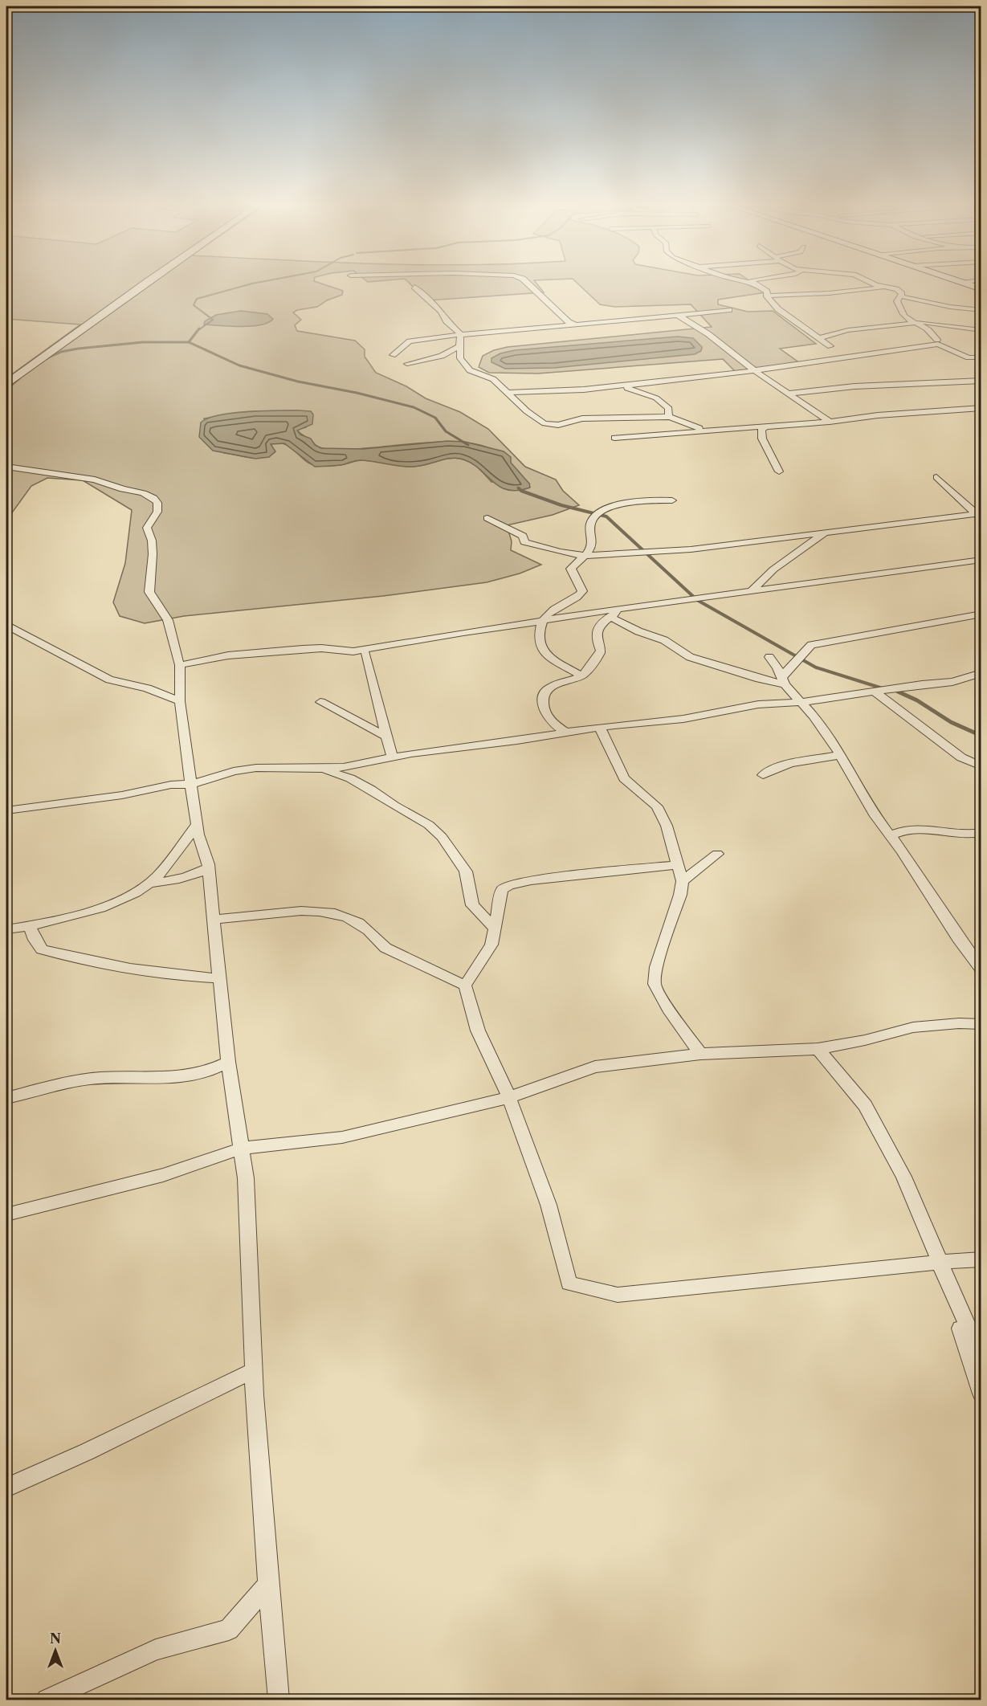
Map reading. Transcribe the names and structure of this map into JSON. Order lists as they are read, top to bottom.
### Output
{
  "north": "top"
}
